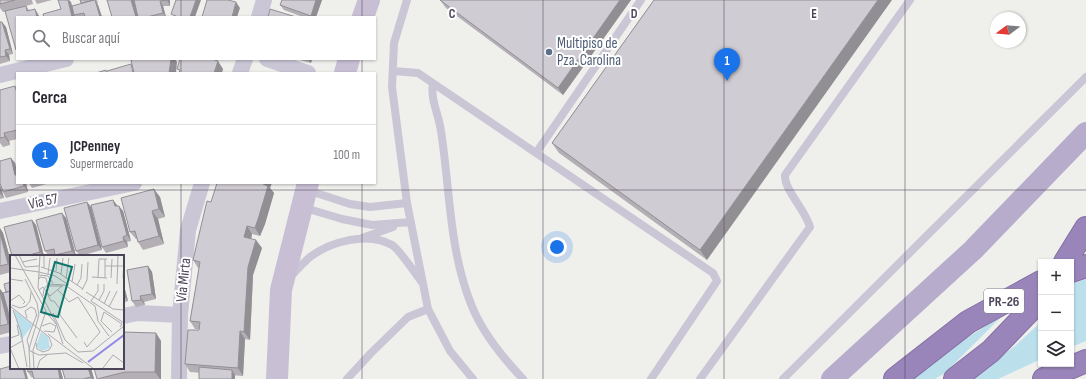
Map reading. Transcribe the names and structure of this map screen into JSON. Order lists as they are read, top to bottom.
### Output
{
  "streets": {
    "highway": ["PR-26"],
    "street": ["Vía 57", "Vía Mirta"]
  },
  "places": ["Multipiso de Pza. Carolina"],
  "north": "left",
  "page": {
    "search": "Buscar aquí",
    "pins": "1",
    "heading": "Cerca",
    "list": [
      {
        "mark": "1",
        "name": "JCPenney",
        "note": "Supermercado",
        "value": "100 m"
      }
    ],
    "map_buttons": ["+", "−"]
  },
  "grid": {
    "columns": ["C", "D", "E"]
  }
}
